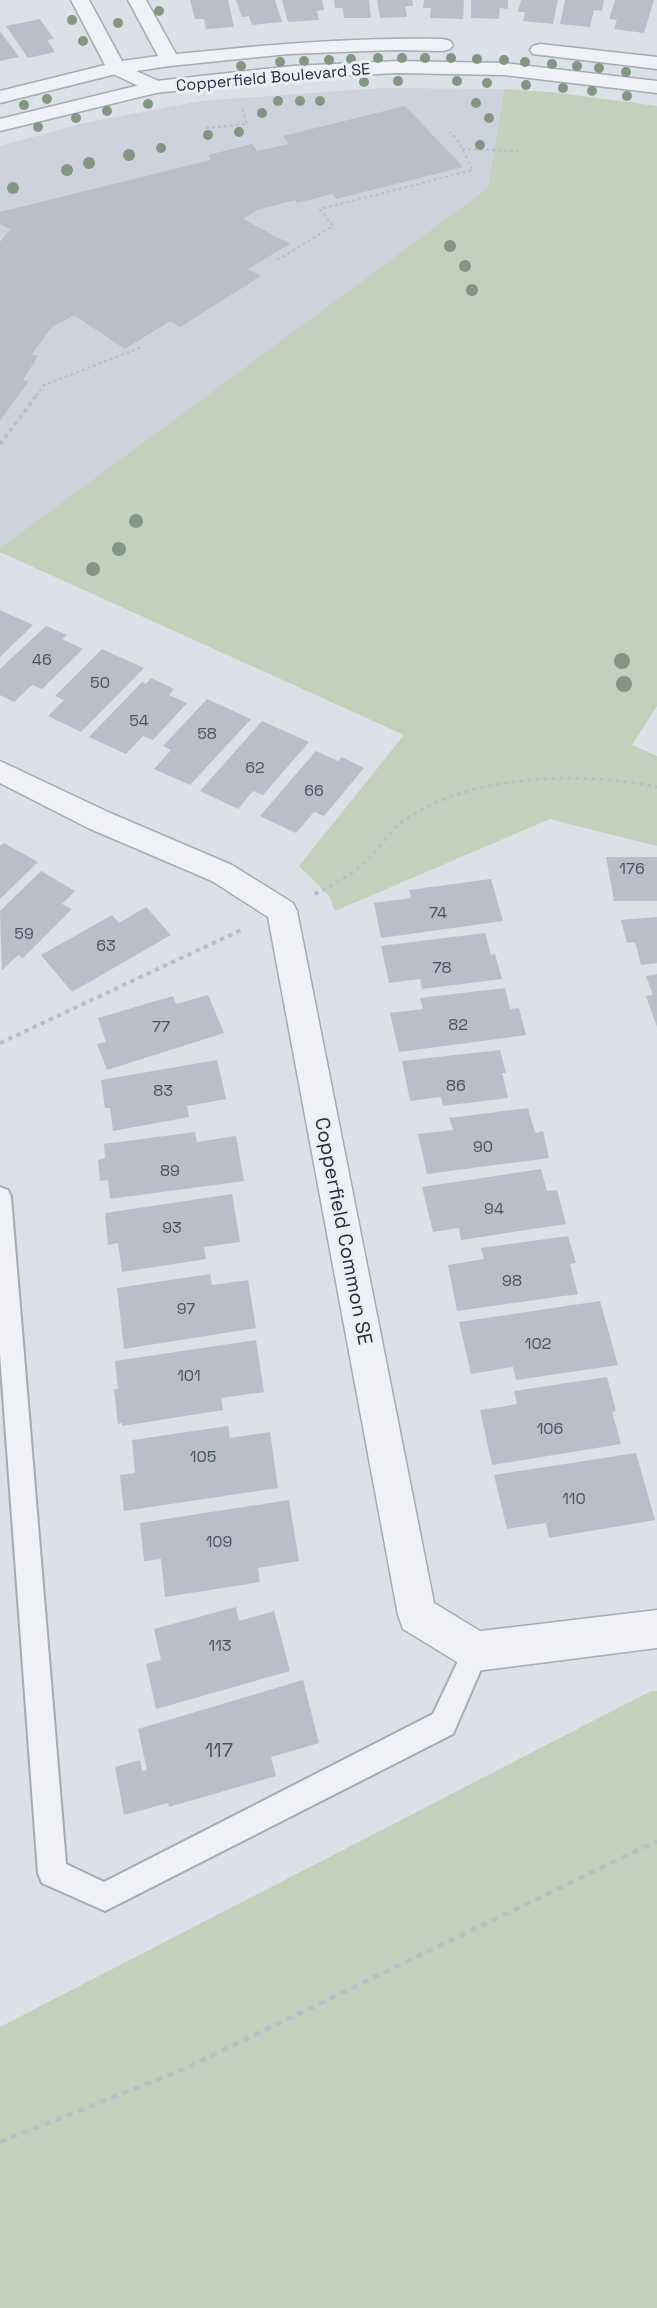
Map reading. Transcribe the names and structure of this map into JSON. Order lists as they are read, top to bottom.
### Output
{
  "streets": {
    "street": ["Copperfield Boulevard SE", "Copperfield Common SE"]
  },
  "house_numbers": [
    "46",
    "50",
    "54",
    "58",
    "62",
    "66",
    "176",
    "74",
    "59",
    "63",
    "78",
    "82",
    "77",
    "86",
    "83",
    "90",
    "89",
    "94",
    "93",
    "98",
    "97",
    "102",
    "101",
    "106",
    "105",
    "110",
    "109",
    "113",
    "117"
  ]
}
